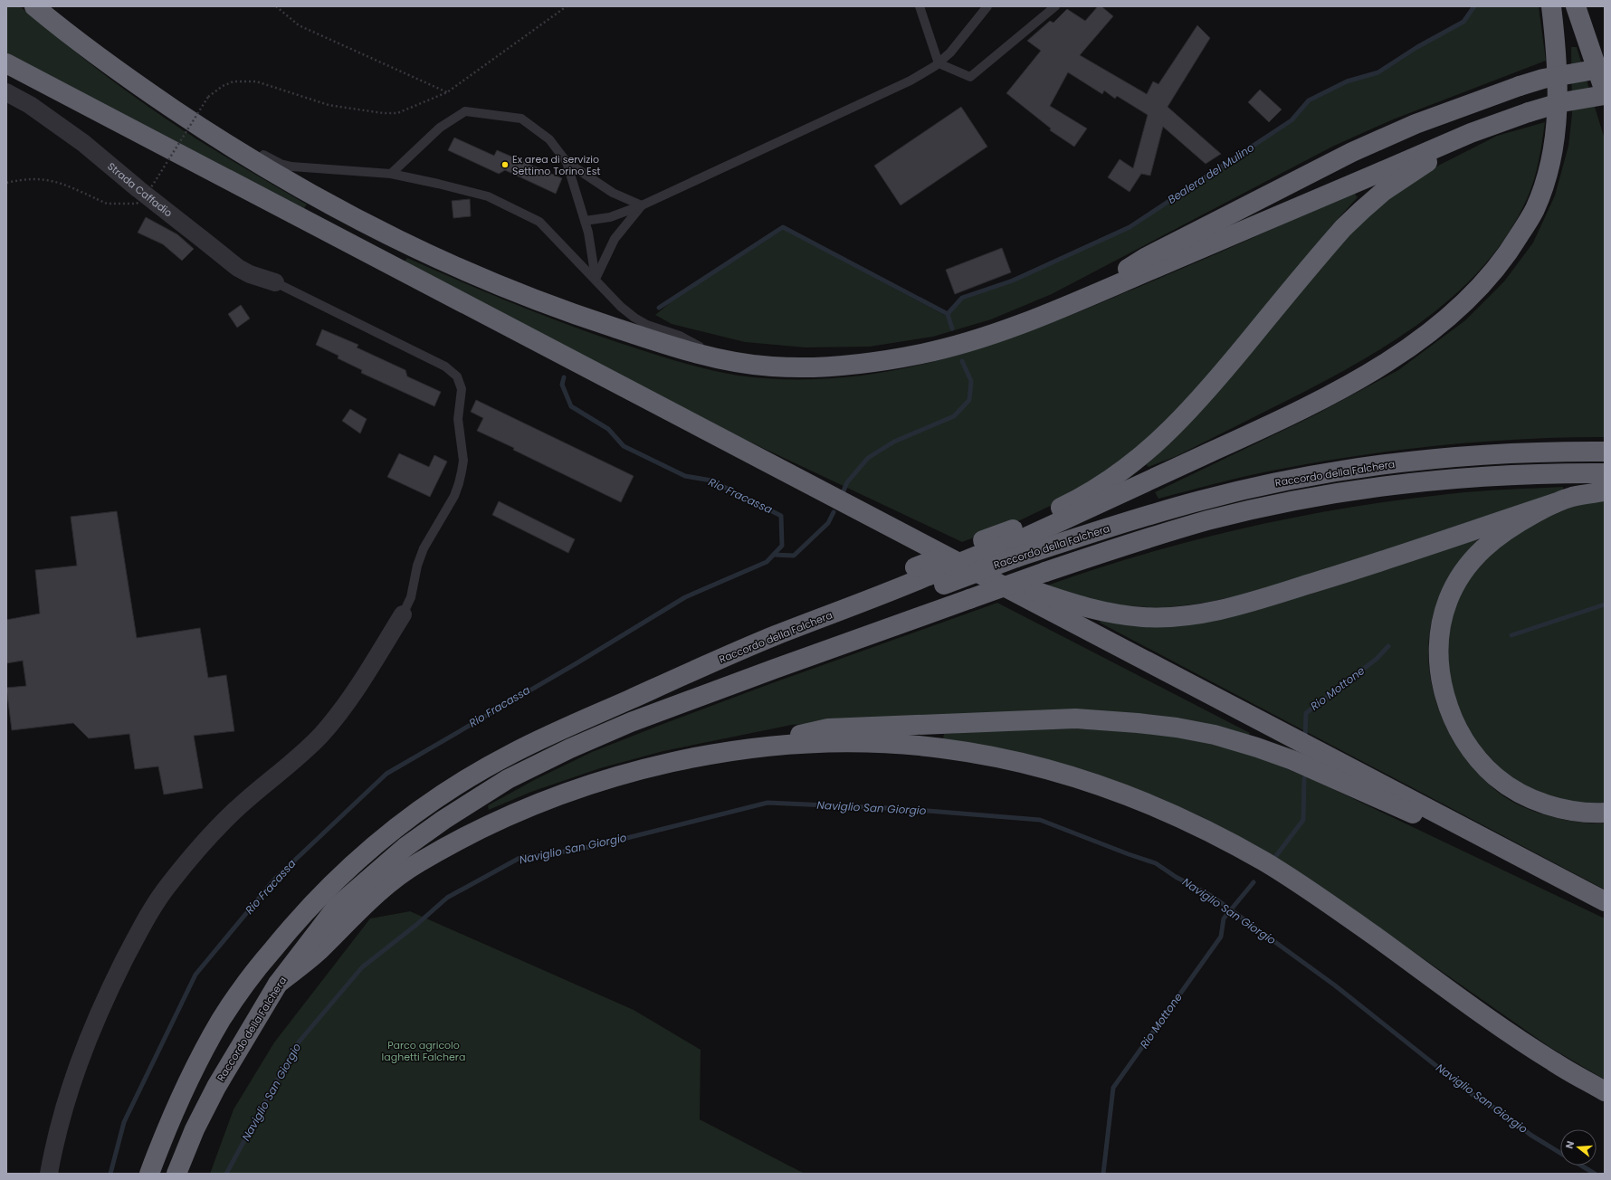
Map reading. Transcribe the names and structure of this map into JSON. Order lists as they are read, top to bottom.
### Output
{
  "streets": {
    "highway": ["Raccordo della Falchera"],
    "street": ["Strada Caffadio"]
  },
  "water": [
    "Bealera del Mulino",
    "Rio Fracassa",
    "Rio Mottone",
    "Naviglio San Giorgio"
  ],
  "parks": ["Parco agricolo laghetti Falchera"],
  "places": ["Ex area di servizio Settimo Torino Est"],
  "north": "left"
}
